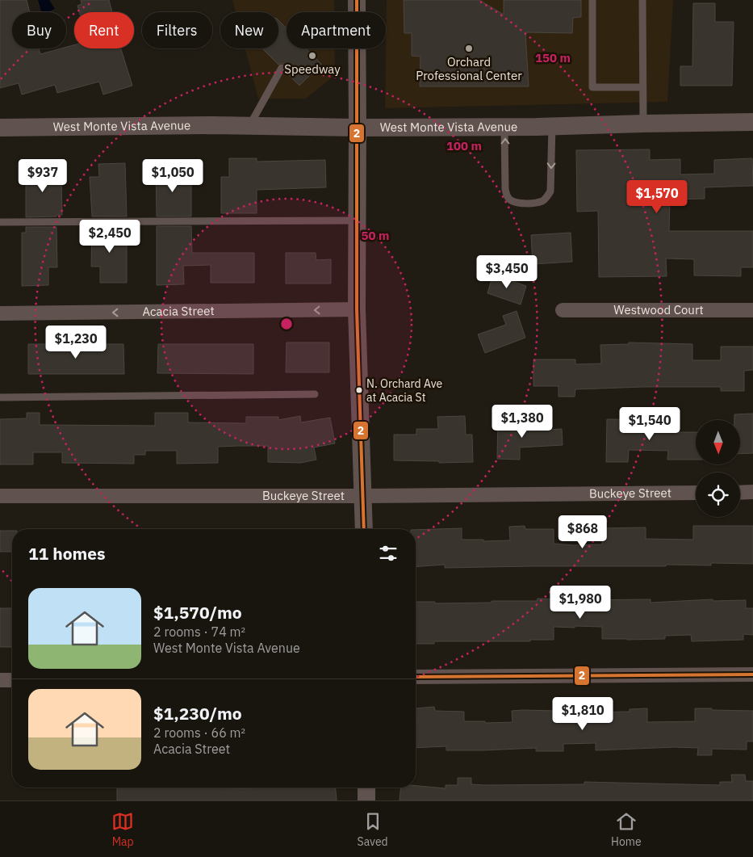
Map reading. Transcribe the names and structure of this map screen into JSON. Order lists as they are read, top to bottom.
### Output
{
  "streets": {
    "street": [
      "West Monte Vista Avenue",
      "Westwood Court",
      "Acacia Street",
      "Buckeye Street"
    ]
  },
  "one_way": ["Acacia Street"],
  "places": ["Orchard Professional Center", "Speedway", "N. Orchard Ave at Acacia St"],
  "lines": ["transit line 2"],
  "north": "bottom",
  "page": {
    "chip": [
      "Buy",
      "Rent",
      "Filters",
      "New",
      "Apartment"
    ],
    "price": [
      "$937",
      "$1,050",
      "$1,570",
      "$2,450",
      "$3,450",
      "$1,230",
      "$1,380",
      "$1,540",
      "$868",
      "$1,980",
      "$1,810"
    ],
    "heading": "11 homes",
    "list": [
      {
        "name": "$1,570/mo",
        "note": "2 rooms · 74 m² · West Monte Vista Avenue"
      },
      {
        "name": "$1,230/mo",
        "note": "2 rooms · 66 m² · Acacia Street"
      }
    ],
    "tabs": ["Map", "Saved", "Home"]
  },
  "rings": ["150 m", "100 m", "50 m"]
}
